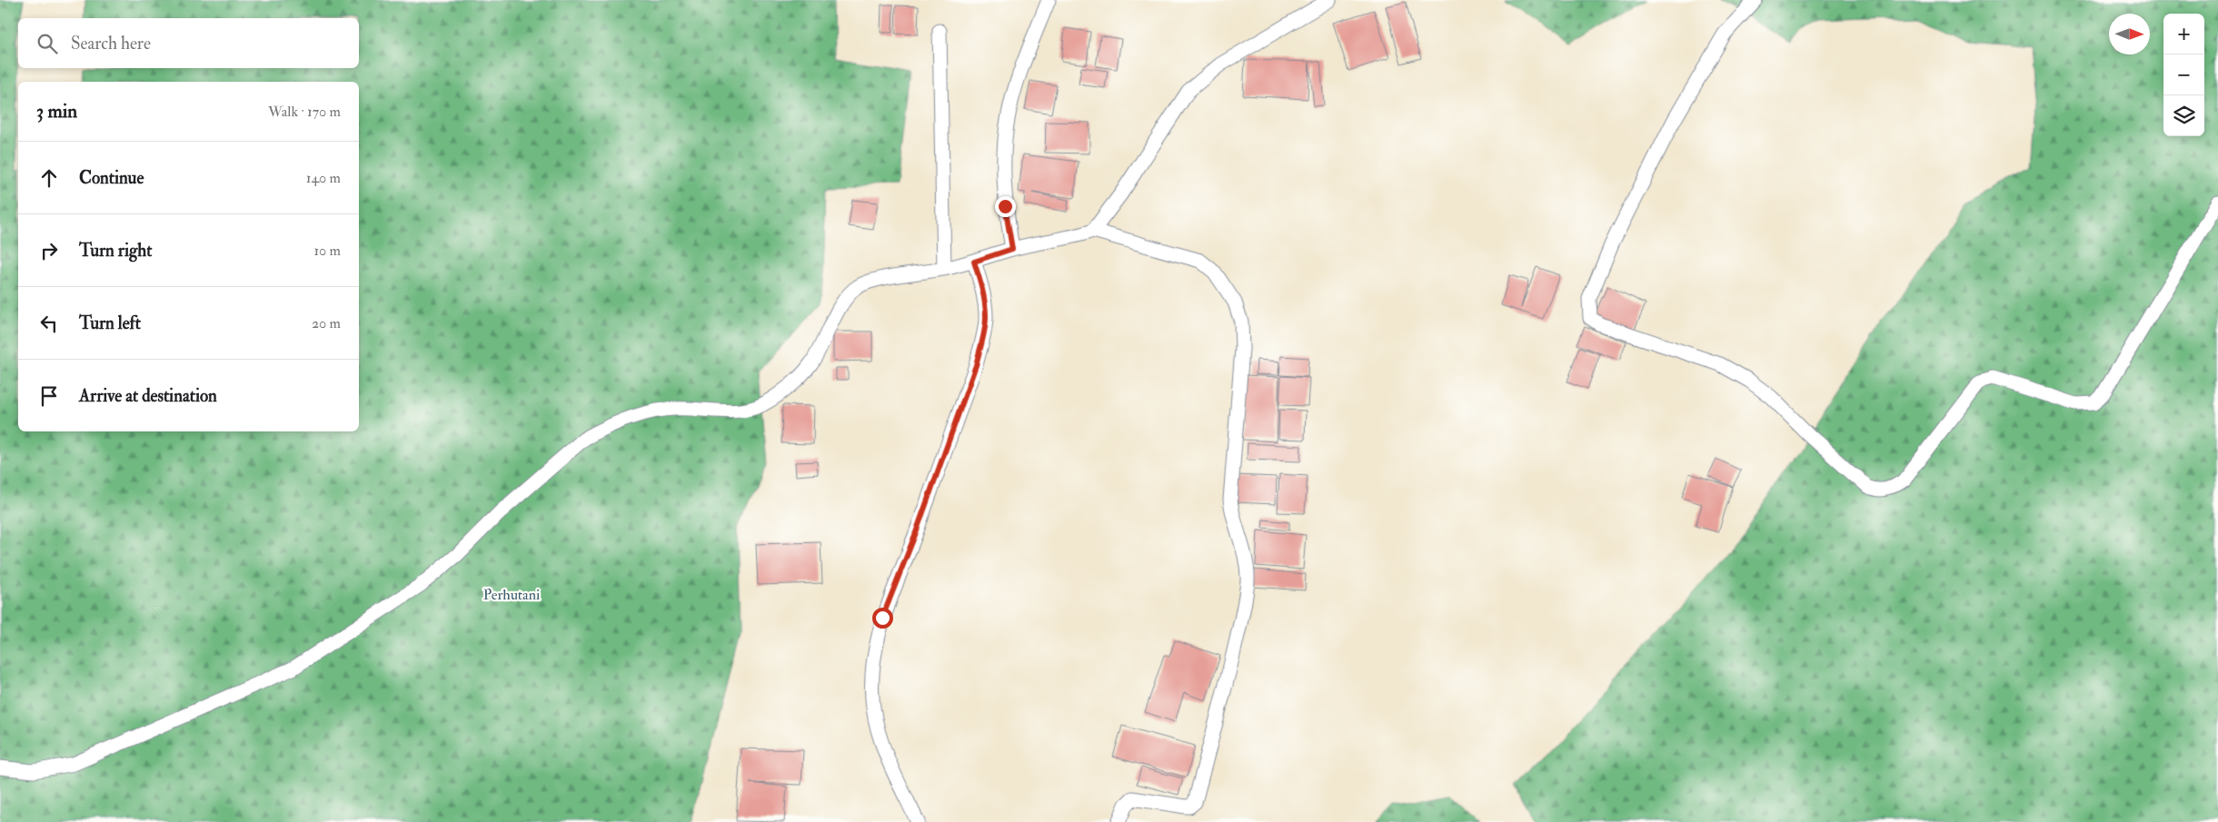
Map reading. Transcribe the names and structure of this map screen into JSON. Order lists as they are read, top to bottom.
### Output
{
  "parks": ["Perhutani"],
  "north": "right",
  "page": {
    "map_buttons": ["+", "−"],
    "search": "Search here",
    "heading": ["3 min", "Walk · 170 m"],
    "list": [
      ["Continue", "140 m"],
      ["Turn right", "10 m"],
      ["Turn left", "20 m"],
      "Arrive at destination"
    ]
  }
}
